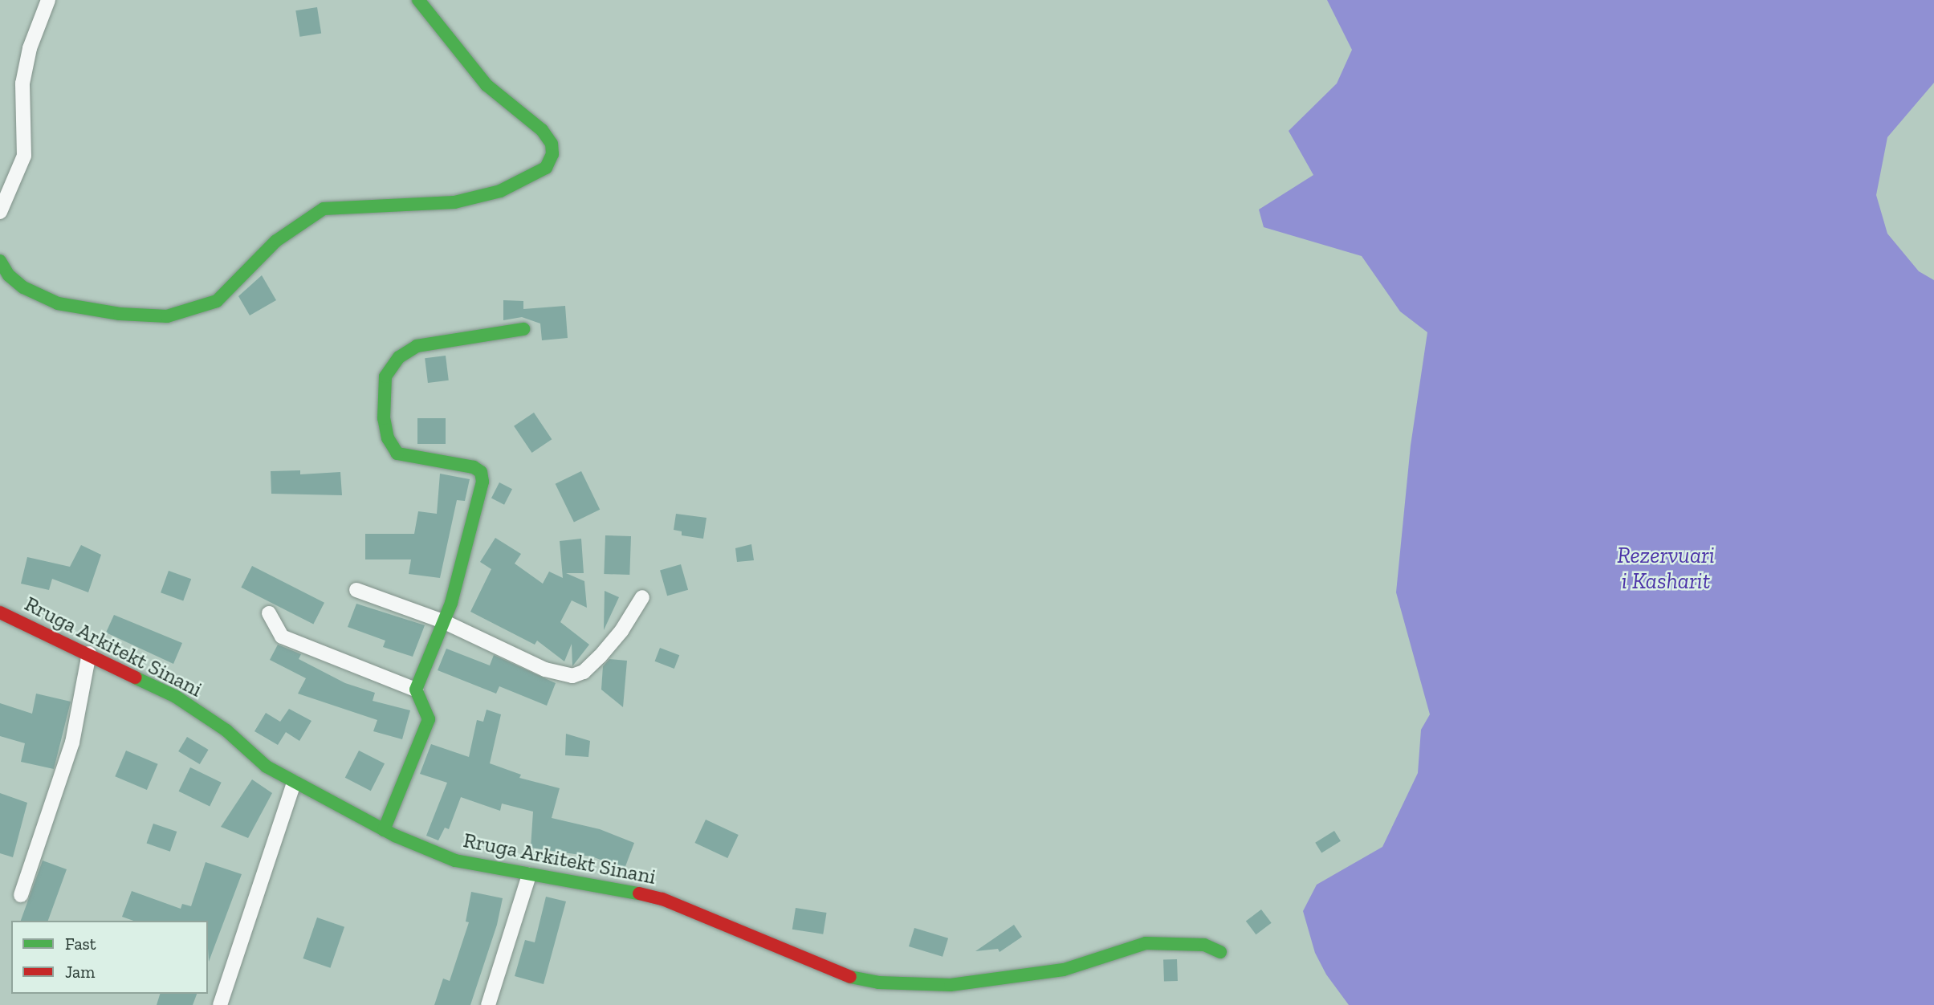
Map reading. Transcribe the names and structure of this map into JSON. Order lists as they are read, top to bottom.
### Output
{
  "streets": {
    "street": ["Rruga Arkitekt Sinani"]
  },
  "water": ["Rezervuari i Kasharit"],
  "legend": ["Fast", "Jam"]
}
